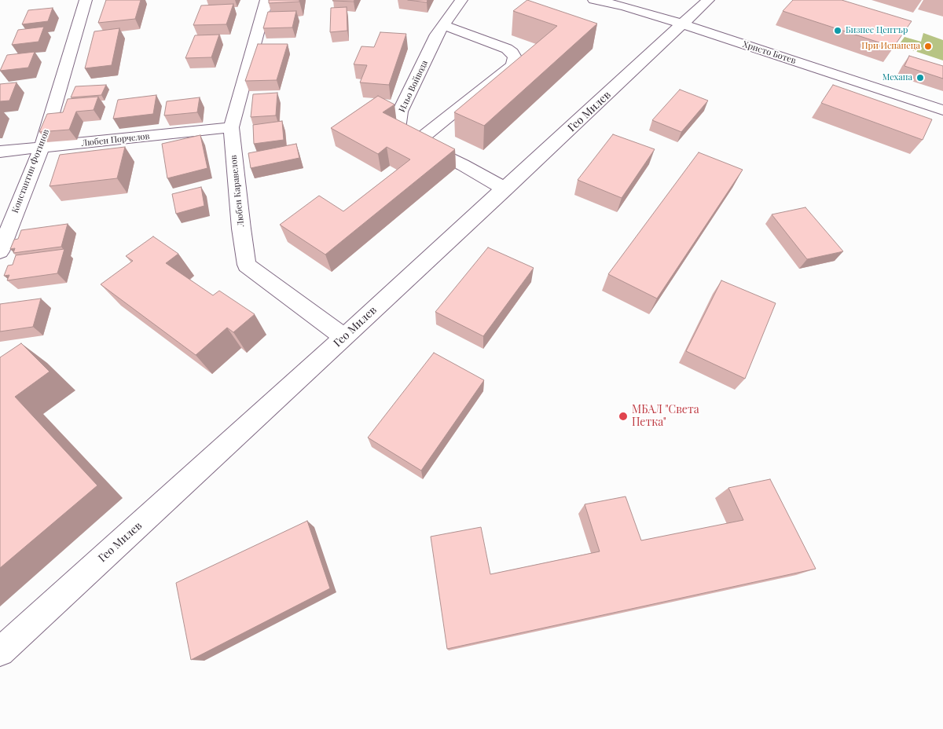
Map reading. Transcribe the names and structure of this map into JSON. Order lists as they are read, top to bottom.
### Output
{
  "streets": {
    "street": [
      "Христо Ботев",
      "Ильо Войвода",
      "Гео Милев",
      "Любен Порчелов",
      "Константин Фотинов",
      "Любен Каравелов"
    ]
  },
  "crossings": [
    ["Христо Ботев", "Гео Милев"],
    ["Ильо Войвода", "Гео Милев"],
    ["Гео Милев", "Любен Каравелов"],
    ["Любен Порчелов", "Константин Фотинов"],
    ["Любен Порчелов", "Любен Каравелов"]
  ],
  "places": [
    "Бизнес Център",
    "При Испанеца",
    "Механа",
    "МБАЛ \"Света Петка\""
  ]
}
